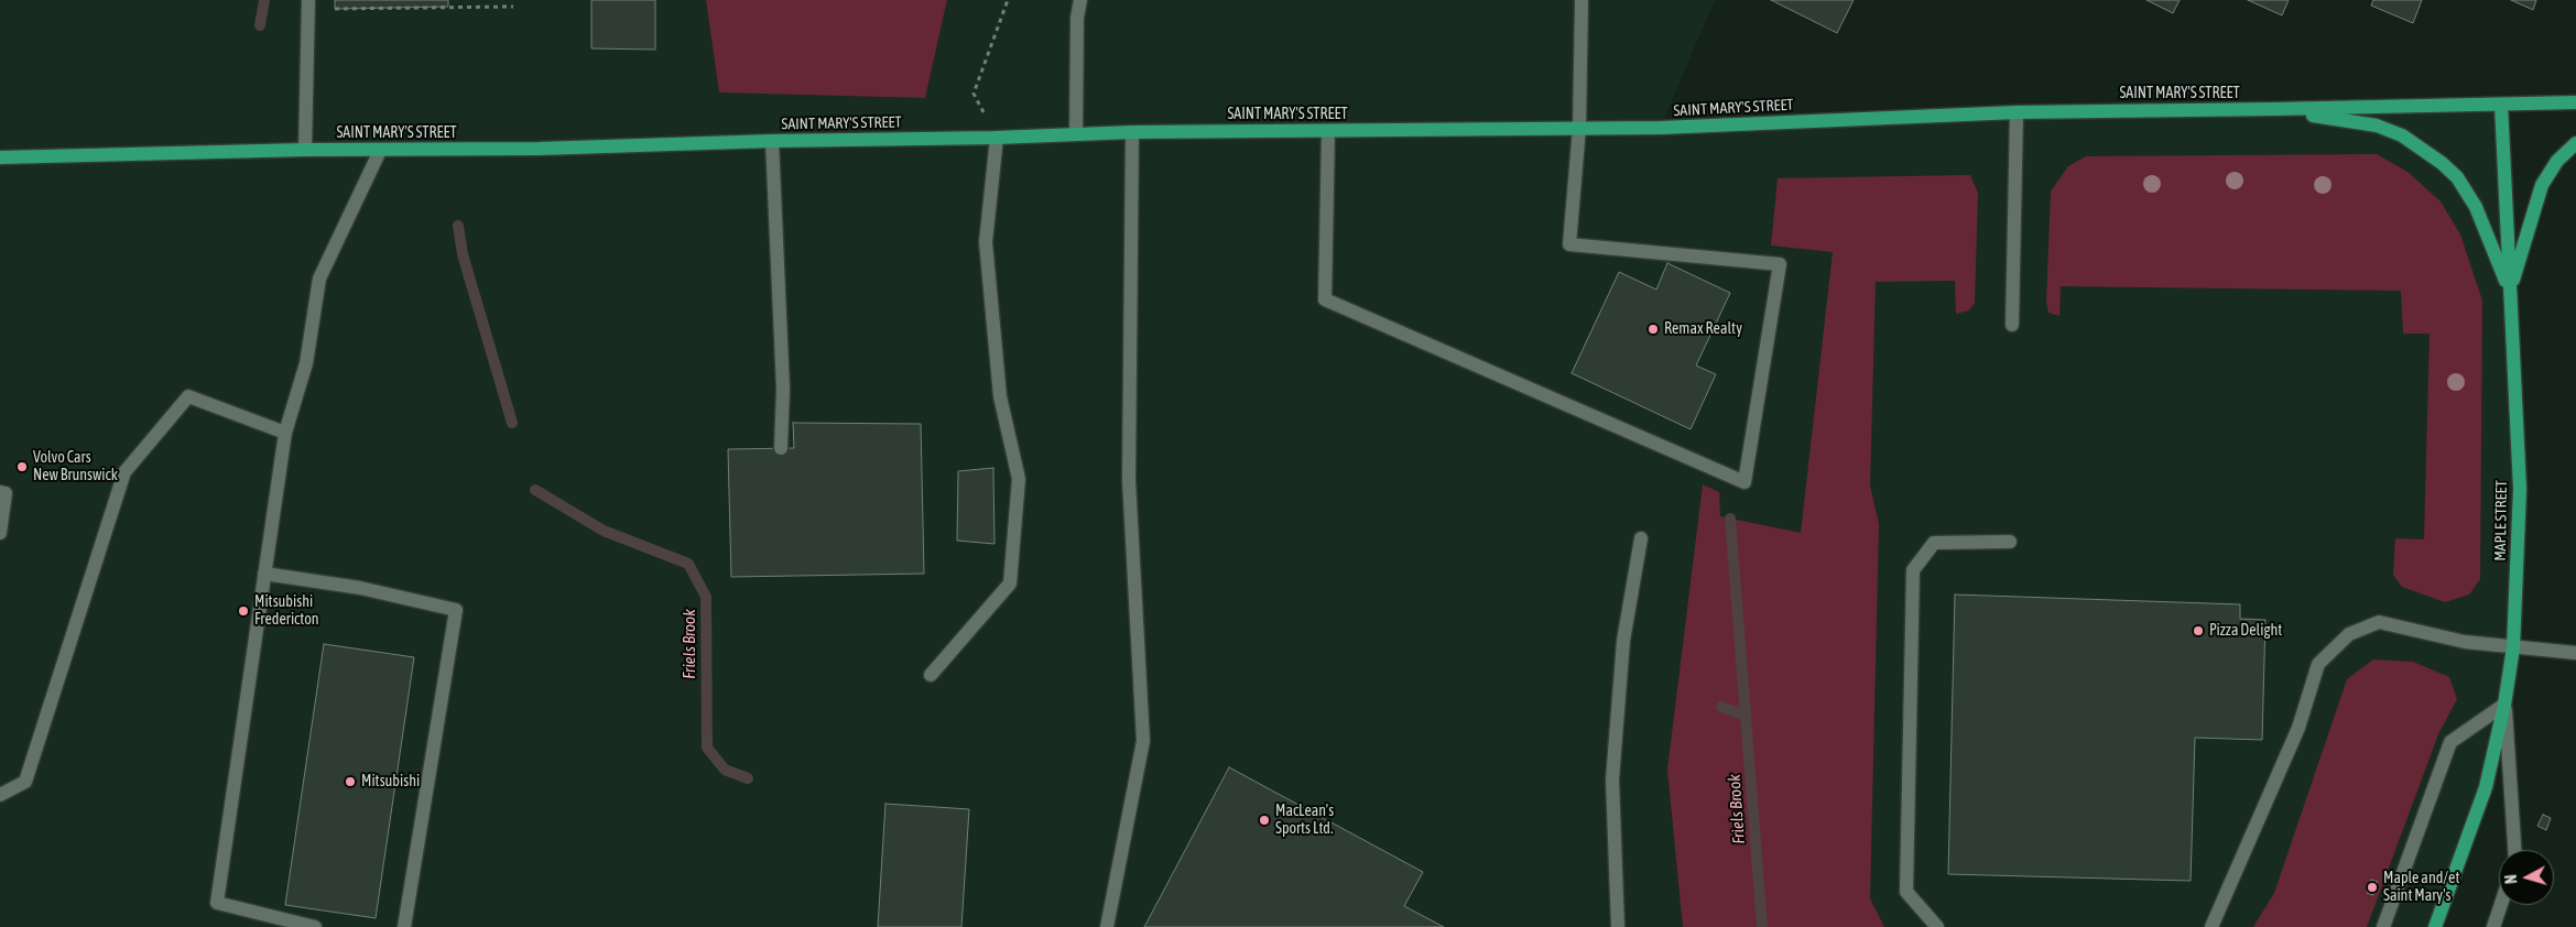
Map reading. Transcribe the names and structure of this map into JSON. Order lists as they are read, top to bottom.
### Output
{
  "streets": {
    "main road": ["SAINT MARY'S STREET", "MAPLE STREET"]
  },
  "crossings": [
    ["SAINT MARY'S STREET", "MAPLE STREET"]
  ],
  "water": ["Friels Brook"],
  "places": [
    "Remax Realty",
    "Volvo Cars New Brunswick",
    "Mitsubishi Fredericton",
    "Pizza Delight",
    "Mitsubishi",
    "MacLean's Sports Ltd.",
    "Maple and/et Saint Mary's"
  ],
  "north": "left"
}
